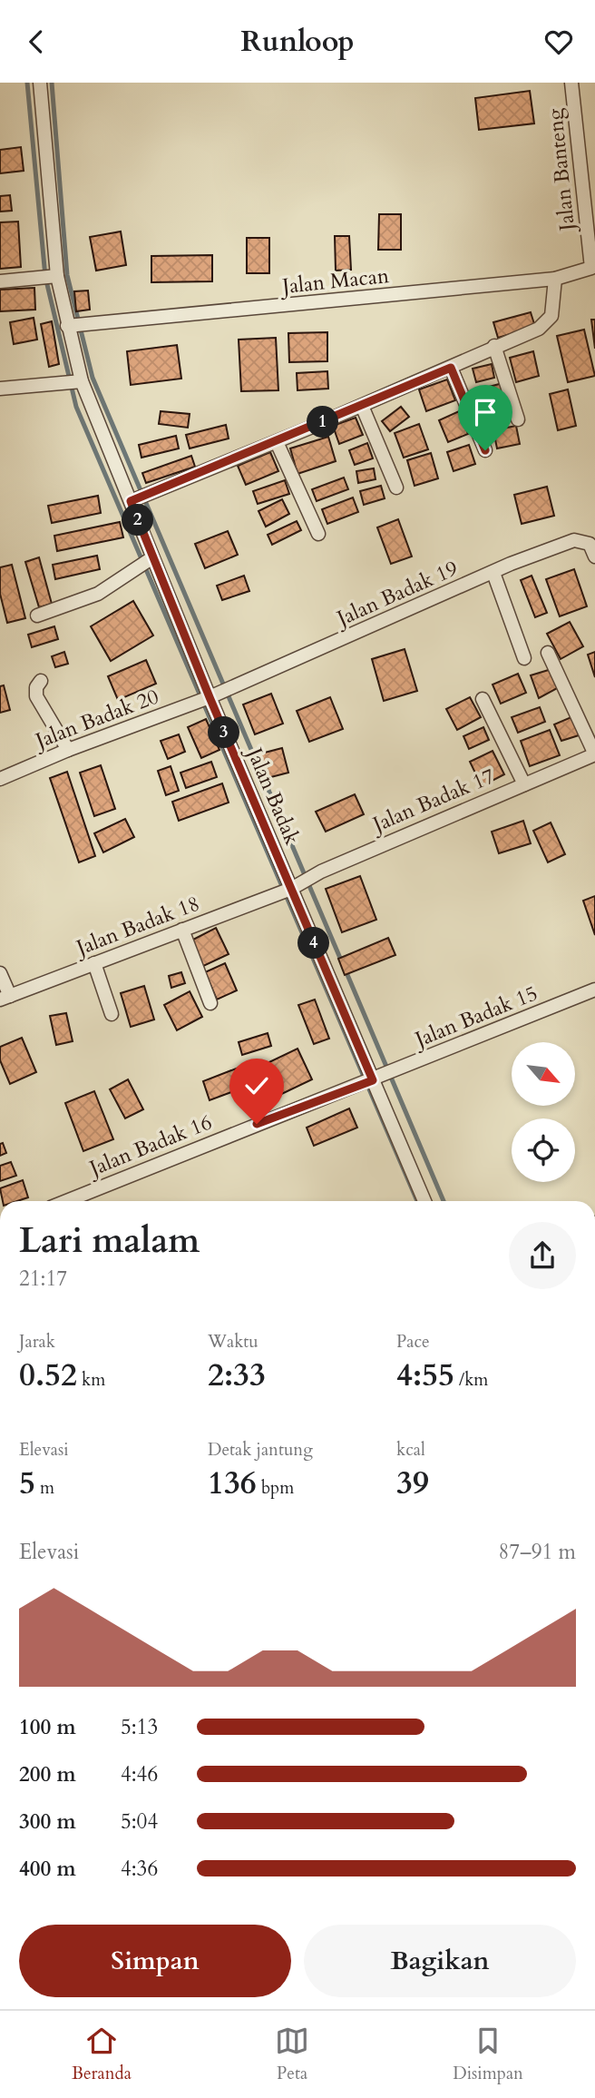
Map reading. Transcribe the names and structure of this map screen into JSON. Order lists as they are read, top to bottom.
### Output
{
  "streets": {
    "street": [
      "Jalan Banteng",
      "Jalan Macan",
      "Jalan Badak 19",
      "Jalan Badak 20",
      "Jalan Badak",
      "Jalan Badak 17",
      "Jalan Badak 18",
      "Jalan Badak 15",
      "Jalan Badak 16"
    ]
  },
  "crossings": [
    ["Jalan Banteng", "Jalan Macan"],
    ["Jalan Macan", "Jalan Badak"],
    ["Jalan Badak 19", "Jalan Badak 20"],
    ["Jalan Badak 19", "Jalan Badak"],
    ["Jalan Badak 20", "Jalan Badak"],
    ["Jalan Badak", "Jalan Badak 17"],
    ["Jalan Badak", "Jalan Badak 18"],
    ["Jalan Badak", "Jalan Badak 15"],
    ["Jalan Badak", "Jalan Badak 16"],
    ["Jalan Badak 17", "Jalan Badak 18"],
    ["Jalan Badak 15", "Jalan Badak 16"]
  ],
  "north": "bottom right",
  "page": {
    "header": "Runloop",
    "pins": [
      "1",
      "2",
      "3",
      "4"
    ],
    "heading": ["Lari malam", "21:17"],
    "stats": [
      ["Jarak", "0.52 km"],
      ["Waktu", "2:33"],
      ["Pace", "4:55 /km"],
      ["Elevasi", "5 m"],
      ["Detak jantung", "136 bpm"],
      ["kcal", "39"]
    ],
    "chart": ["Elevasi", "87–91 m"],
    "list": [
      {
        "name": "100 m",
        "note": "5:13"
      },
      {
        "name": "200 m",
        "note": "4:46"
      },
      {
        "name": "300 m",
        "note": "5:04"
      },
      {
        "name": "400 m",
        "note": "4:36"
      }
    ],
    "buttons": ["Simpan", "Bagikan"],
    "tabs": ["Beranda", "Peta", "Disimpan"]
  }
}
